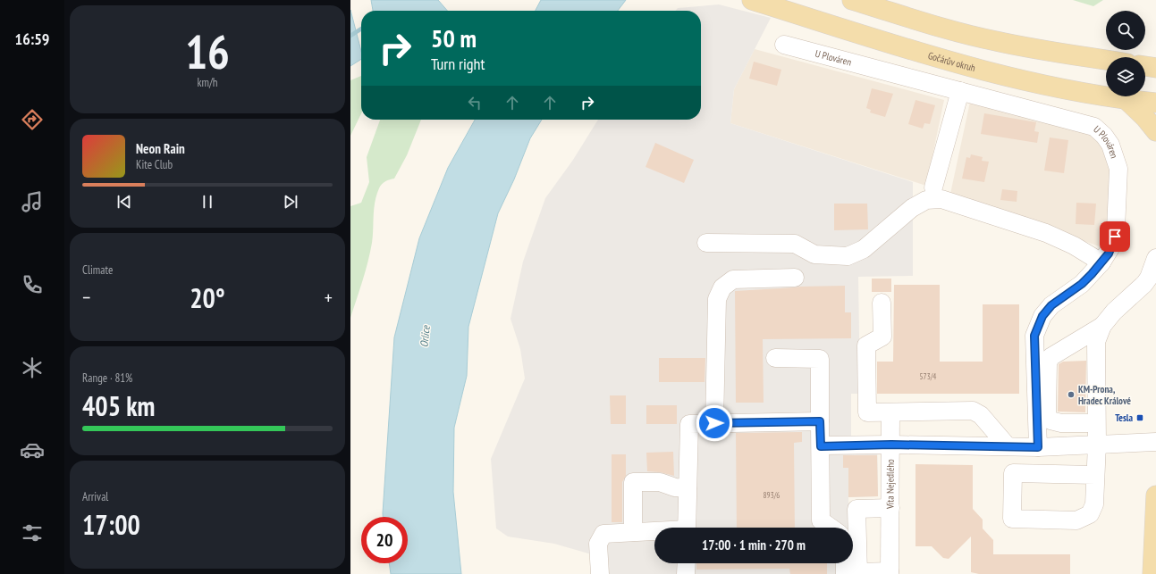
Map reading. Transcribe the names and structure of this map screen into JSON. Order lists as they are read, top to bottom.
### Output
{
  "streets": {
    "main road": ["Gočárův okruh"],
    "street": ["U Plováren", "Víta Nejedlého"]
  },
  "crossings": [
    ["U Plováren", "Víta Nejedlého"]
  ],
  "water": ["Orlice"],
  "places": {
    "other": ["KM-Prona, Hradec Králové"],
    "transit": ["Tesla"]
  },
  "house_numbers": ["573/4", "893/6"],
  "page": {
    "tabs": "16:59",
    "tile": [
      ["16", "km/h"],
      "Climate",
      ["Range · 81%", "405 km"],
      ["Arrival", "17:00"]
    ],
    "turn": ["50 m", "Turn right"],
    "song": ["Neon Rain", "Kite Club"],
    "heat": ["−", "20°", "+"],
    "limit": "20",
    "trip": "17:00 · 1 min · 270 m"
  }
}
